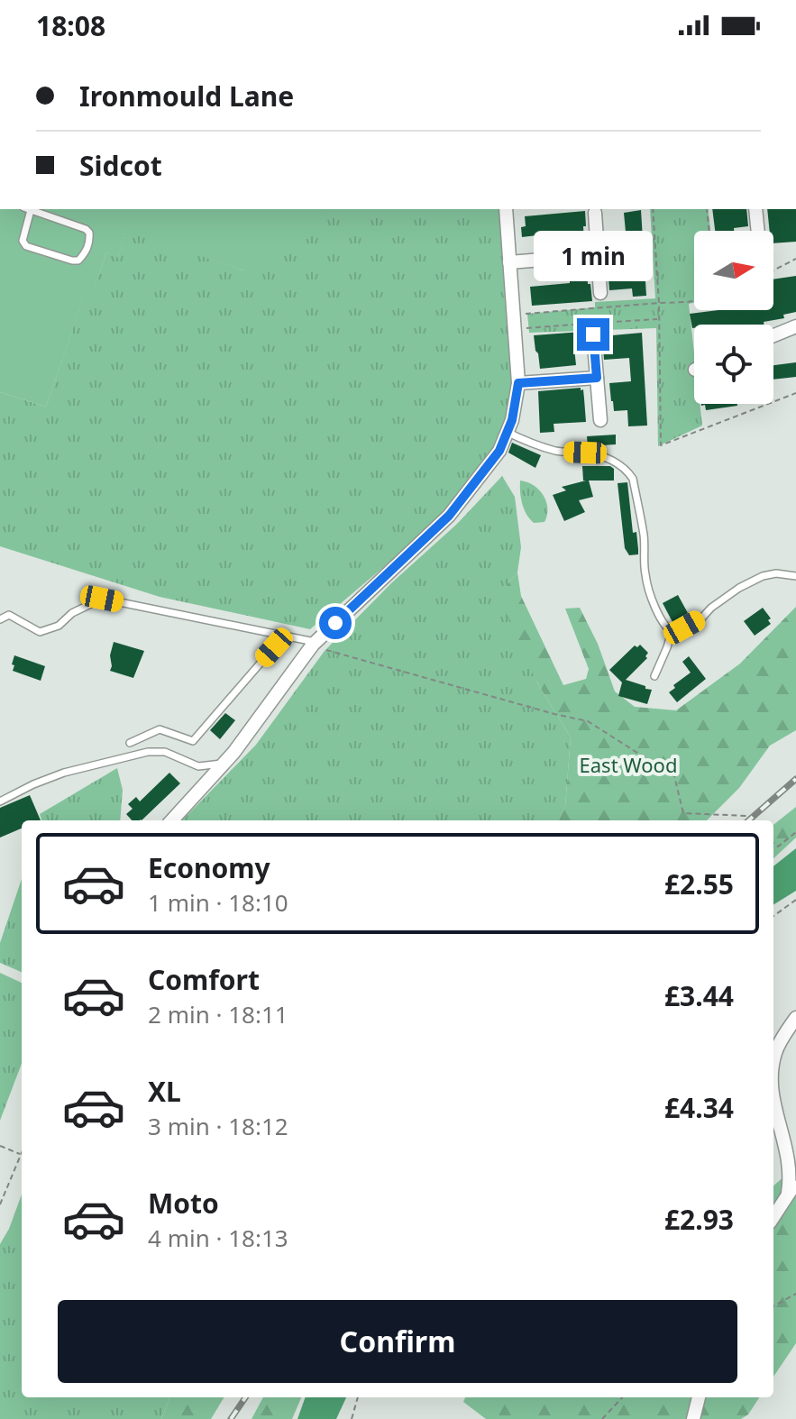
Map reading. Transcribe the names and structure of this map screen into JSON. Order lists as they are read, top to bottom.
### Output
{
  "parks": ["East Wood"],
  "north": "right",
  "page": {
    "status": "18:08",
    "banner": ["Ironmould Lane", "Sidcot"],
    "bubble": "1 min",
    "list": [
      {
        "name": "Economy",
        "note": "1 min · 18:10",
        "value": "£2.55"
      },
      {
        "name": "Comfort",
        "note": "2 min · 18:11",
        "value": "£3.44"
      },
      {
        "name": "XL",
        "note": "3 min · 18:12",
        "value": "£4.34"
      },
      {
        "name": "Moto",
        "note": "4 min · 18:13",
        "value": "£2.93"
      }
    ],
    "buttons": "Confirm"
  }
}
